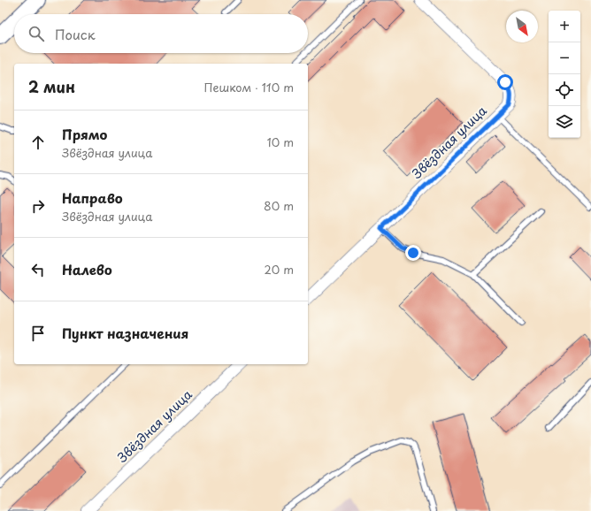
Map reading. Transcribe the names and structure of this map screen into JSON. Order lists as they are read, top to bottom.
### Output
{
  "streets": {
    "street": ["Звёздная улица"]
  },
  "north": "bottom right",
  "page": {
    "map_buttons": ["+", "−"],
    "search": "Поиск",
    "heading": ["2 мин", "Пешком · 110 m"],
    "list": [
      ["Прямо", "Звёздная улица", "10 m"],
      ["Направо", "Звёздная улица", "80 m"],
      ["Налево", "20 m"],
      "Пункт назначения"
    ]
  }
}
